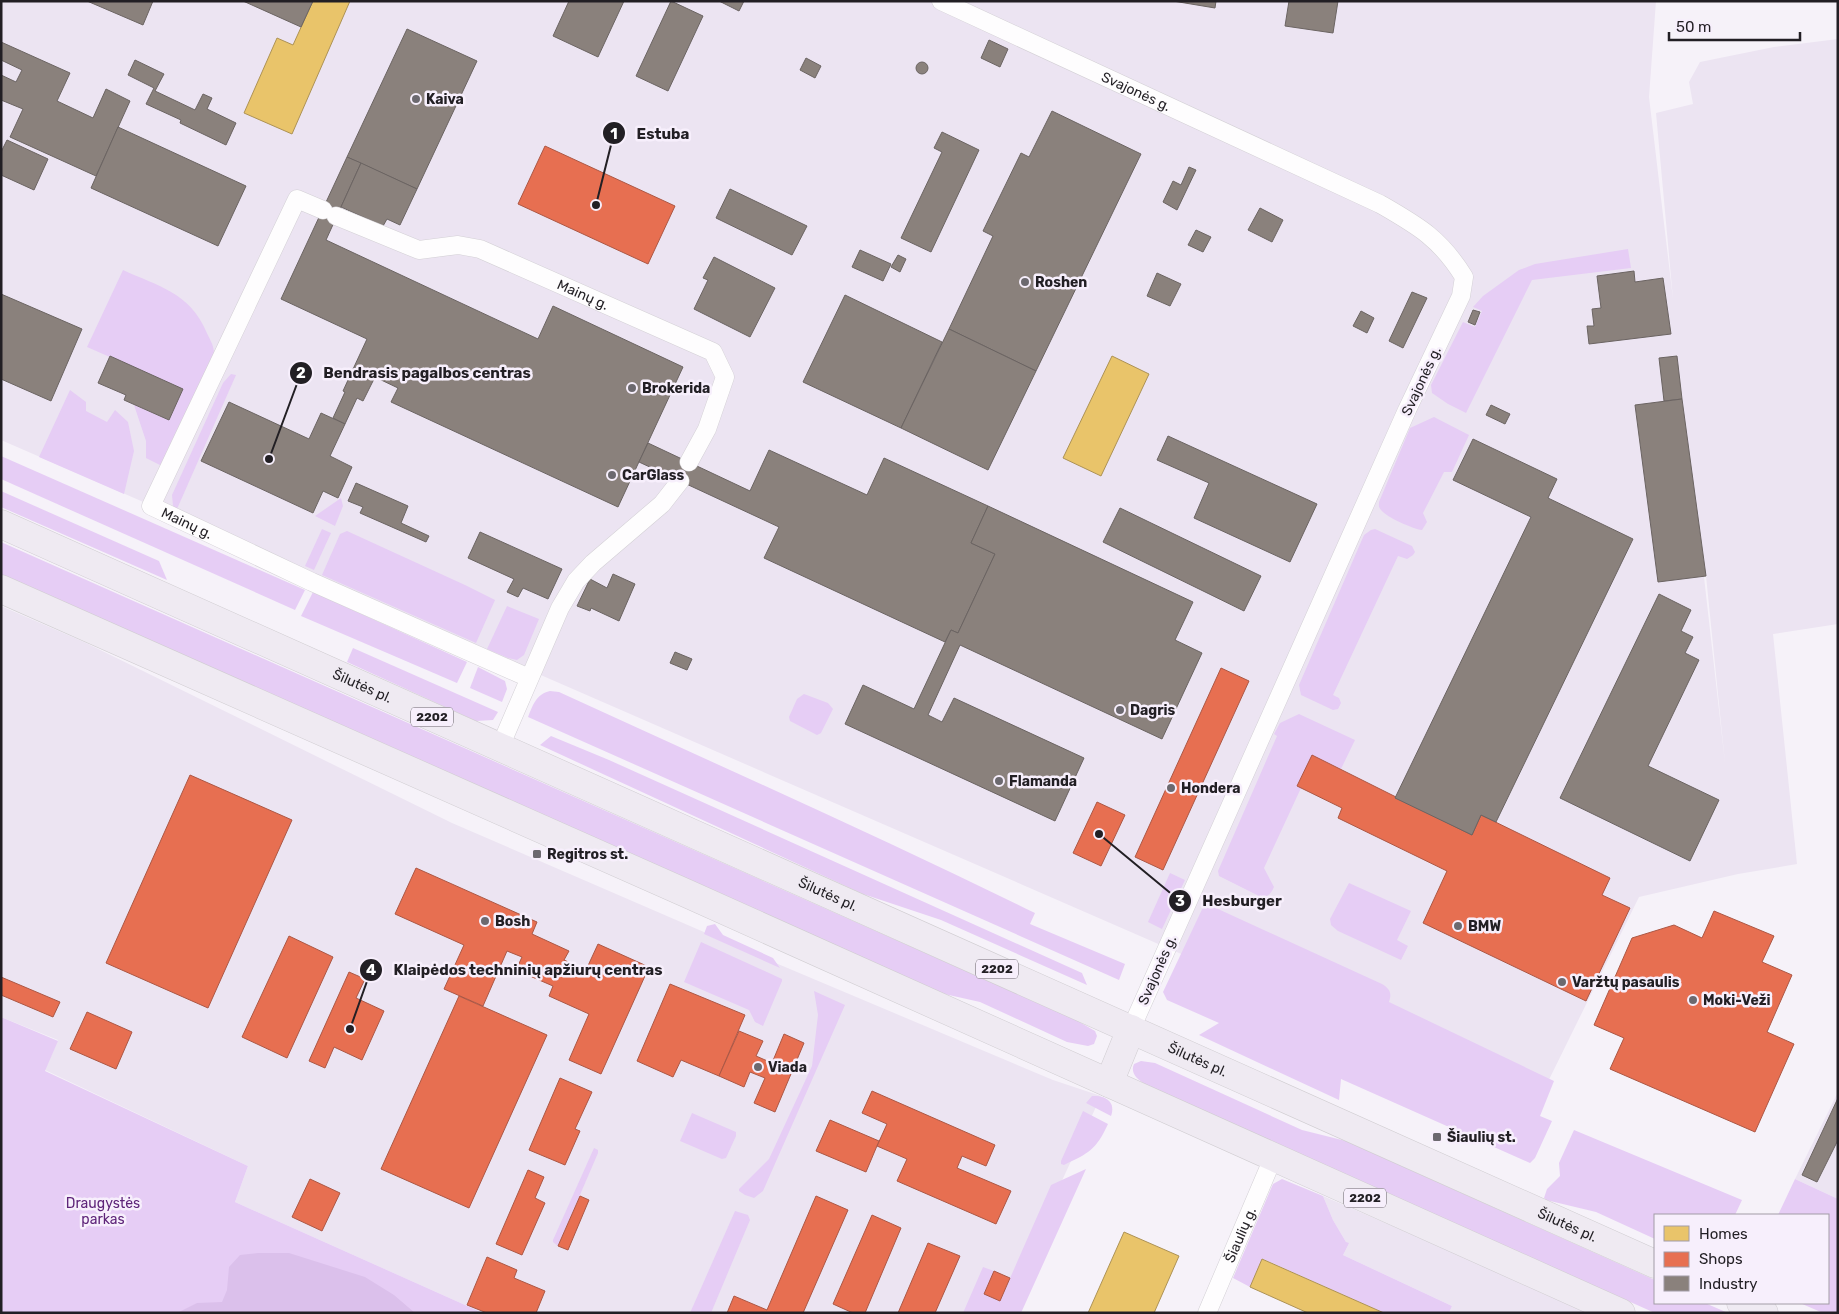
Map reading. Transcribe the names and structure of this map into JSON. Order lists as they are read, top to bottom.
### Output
{
  "streets": {
    "main road": ["Šilutės pl.", "2202"],
    "street": ["Svajonės g.", "Mainų g.", "Šiaulių g."]
  },
  "crossings": [
    ["Svajonės g.", "Šilutės pl."],
    ["2202", "Šiaulių g."]
  ],
  "parks": ["Draugystės parkas"],
  "places": {
    "other": [
      "Kaiva",
      "Estuba",
      "Roshen",
      "Brokerida",
      "Bendrasis pagalbos centras",
      "CarGlass",
      "Dagris",
      "Flamanda",
      "Hondera",
      "Hesburger",
      "Bosh",
      "BMW",
      "Varžtų pasaulis",
      "Moki-Veži",
      "Klaipėdos techninių apžiurų centras",
      "Viada"
    ],
    "transit": ["Regitros st.", "Šiaulių st."]
  },
  "legend": ["Homes", "Shops", "Industry"],
  "scale_bar": "50 m"
}
